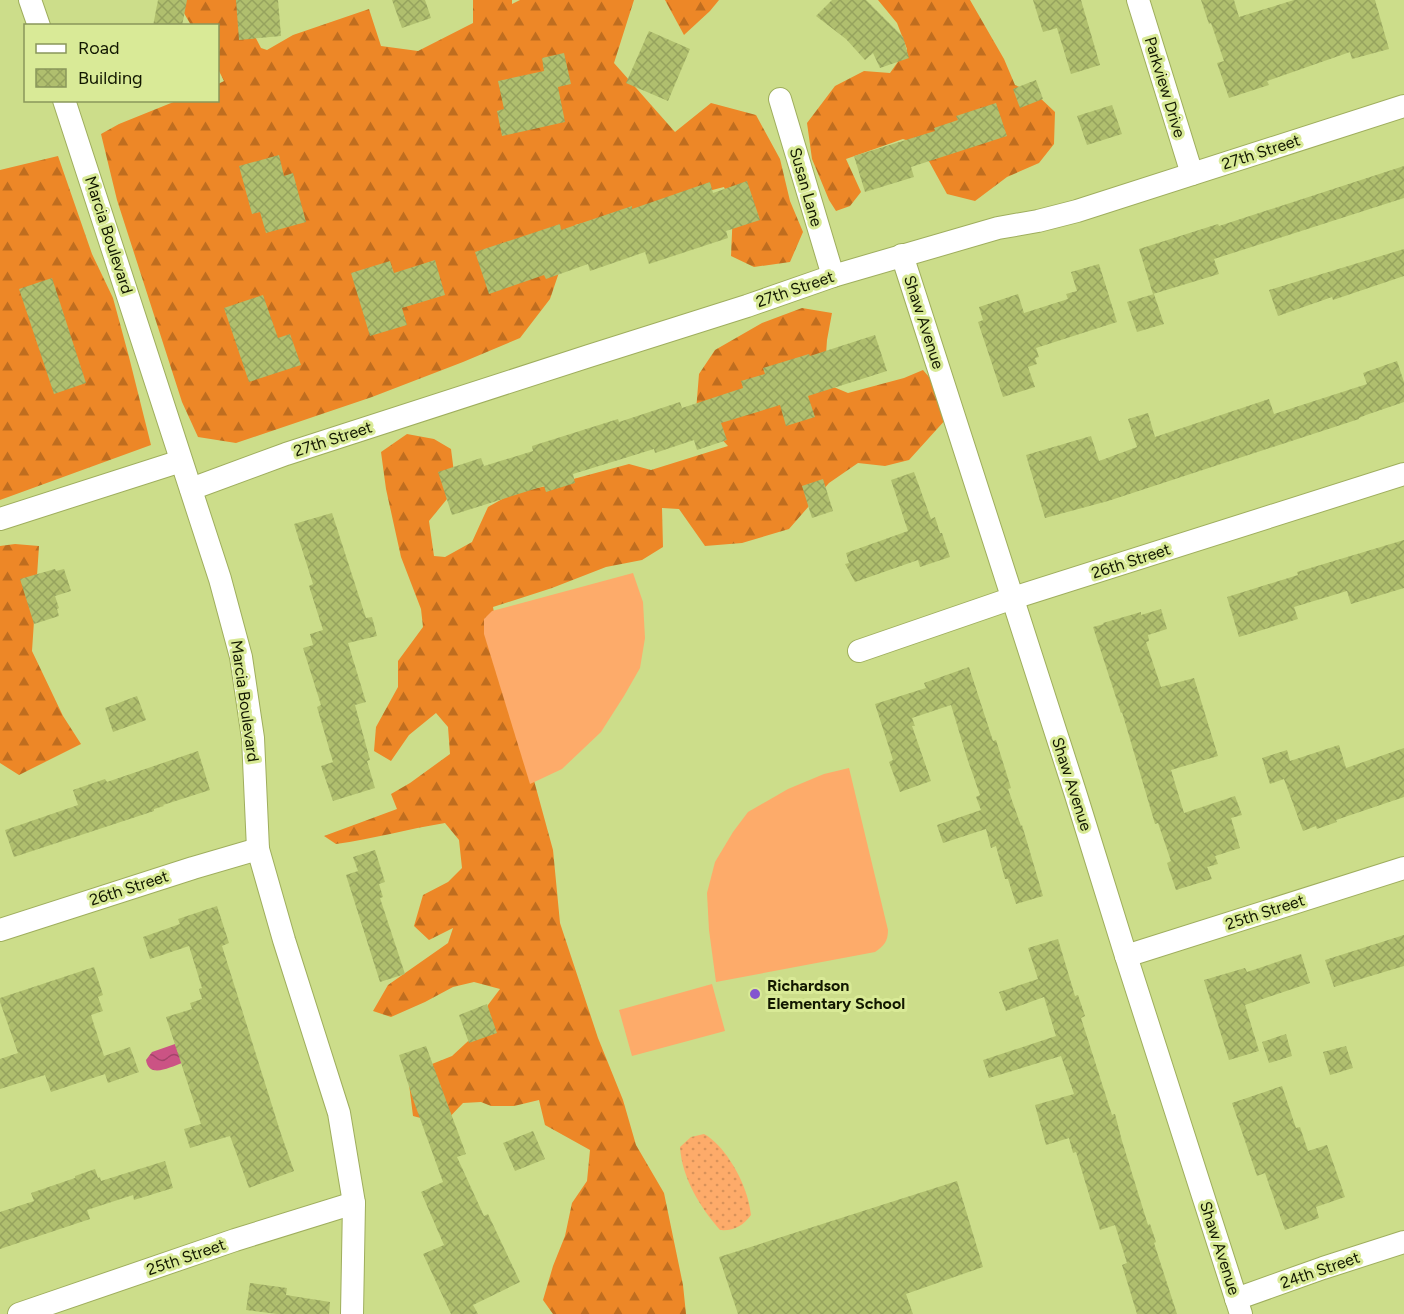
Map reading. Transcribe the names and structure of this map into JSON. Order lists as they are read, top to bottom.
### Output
{
  "streets": {
    "street": [
      "Parkview Drive",
      "27th Street",
      "Susan Lane",
      "Marcia Boulevard",
      "Shaw Avenue",
      "26th Street",
      "25th Street",
      "24th Street"
    ]
  },
  "crossings": [
    ["Parkview Drive", "27th Street"],
    ["27th Street", "Susan Lane"],
    ["27th Street", "Marcia Boulevard"],
    ["27th Street", "Shaw Avenue"],
    ["Marcia Boulevard", "26th Street"],
    ["Marcia Boulevard", "25th Street"],
    ["Shaw Avenue", "26th Street"],
    ["Shaw Avenue", "25th Street"],
    ["Shaw Avenue", "24th Street"]
  ],
  "places": ["Richardson Elementary School"],
  "legend": ["Road", "Building"]
}
